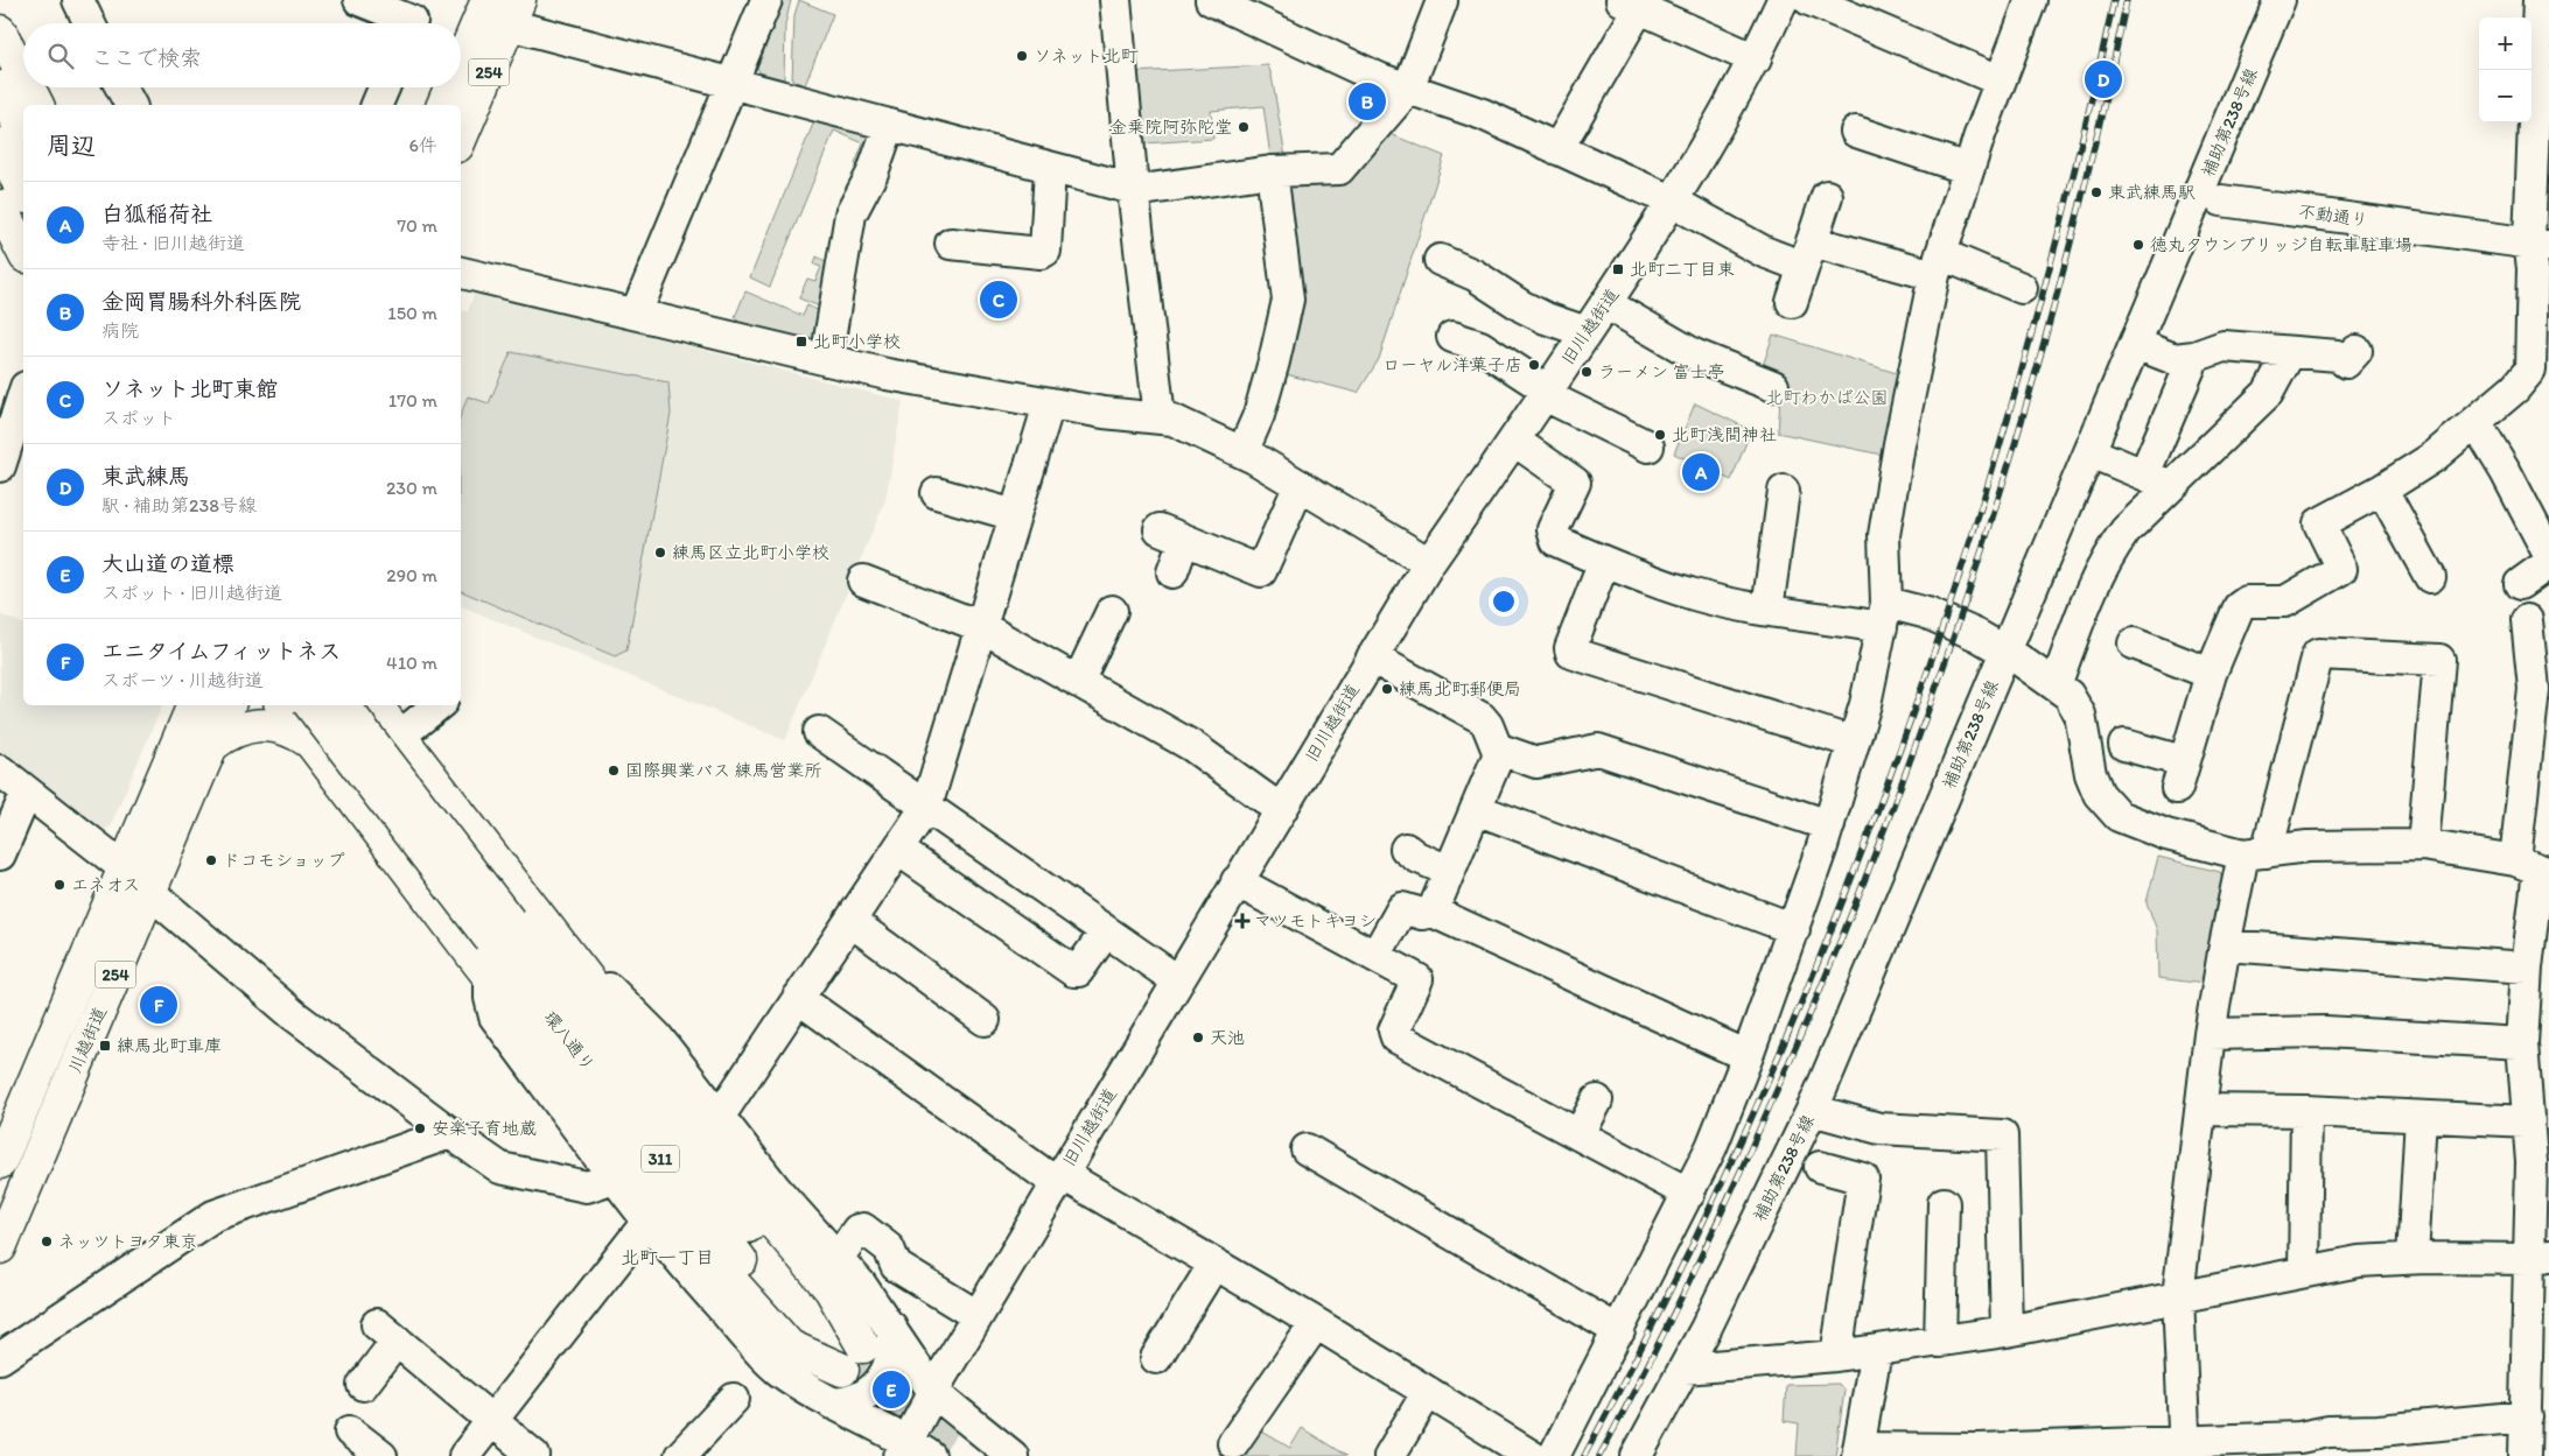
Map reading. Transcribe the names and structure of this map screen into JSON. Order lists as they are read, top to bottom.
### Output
{
  "streets": {
    "main road": [
      "254",
      "川越街道",
      "環八通り",
      "311"
    ],
    "street": ["補助第238号線", "不動通り", "旧川越街道"]
  },
  "districts": ["北町一丁目"],
  "parks": ["北町わかば公園"],
  "places": {
    "other": [
      "ソネット北町",
      "金乗院阿弥陀堂",
      "東武練馬駅",
      "徳丸タウンブリッジ自転車駐車場",
      "ローヤル洋菓子店",
      "ラーメン 富士亭",
      "北町浅間神社",
      "練馬区立北町小学校",
      "練馬北町郵便局",
      "国際興業バス 練馬営業所",
      "ドコモショップ",
      "エネオス",
      "天池",
      "安楽子育地蔵",
      "ネッツトヨタ東京"
    ],
    "transit": ["北町二丁目東", "北町小学校", "練馬北町車庫"],
    "health": ["マツモトキヨシ"]
  },
  "page": {
    "map_buttons": ["+", "−"],
    "search": "ここで検索",
    "pins": [
      "D",
      "B",
      "C",
      "A",
      "F",
      "E"
    ],
    "heading": ["周辺", "6件"],
    "list": [
      {
        "mark": "A",
        "name": "白狐稲荷社",
        "note": "寺社 · 旧川越街道",
        "value": "70 m"
      },
      {
        "mark": "B",
        "name": "金岡胃腸科外科医院",
        "note": "病院",
        "value": "150 m"
      },
      {
        "mark": "C",
        "name": "ソネット北町東館",
        "note": "スポット",
        "value": "170 m"
      },
      {
        "mark": "D",
        "name": "東武練馬",
        "note": "駅 · 補助第238号線",
        "value": "230 m"
      },
      {
        "mark": "E",
        "name": "大山道の道標",
        "note": "スポット · 旧川越街道",
        "value": "290 m"
      },
      {
        "mark": "F",
        "name": "エニタイムフィットネス",
        "note": "スポーツ · 川越街道",
        "value": "410 m"
      }
    ]
  }
}
